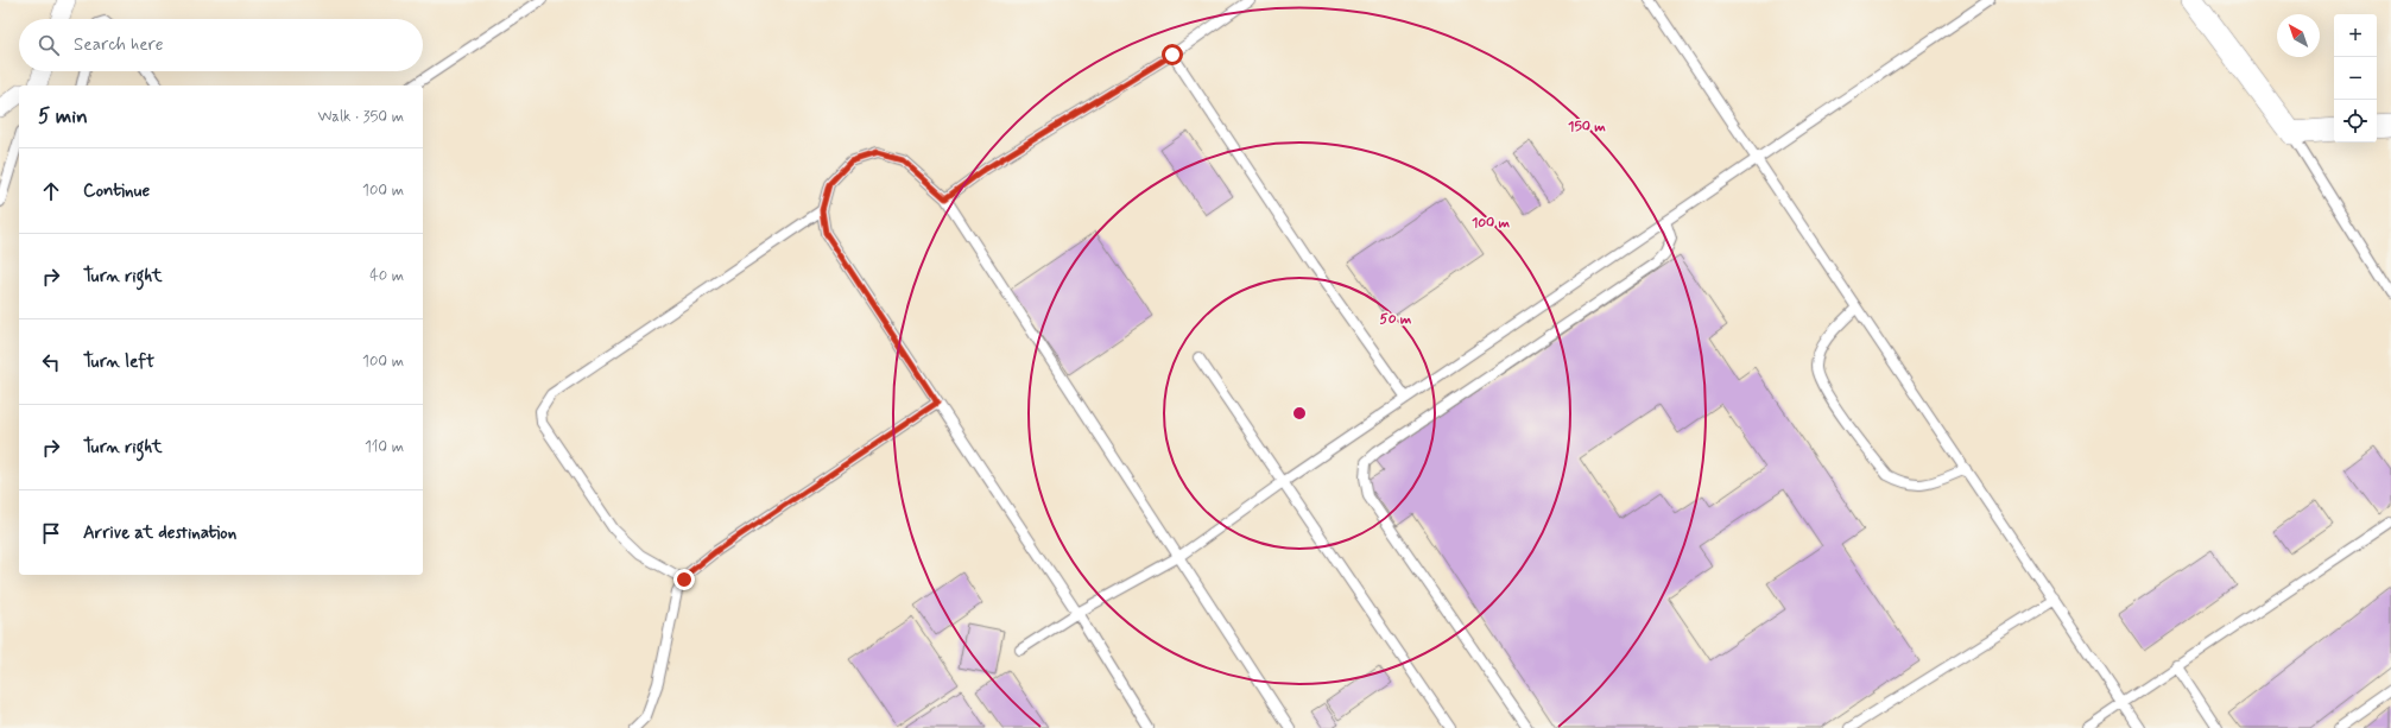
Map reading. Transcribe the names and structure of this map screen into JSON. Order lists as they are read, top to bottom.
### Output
{
  "north": "top left",
  "page": {
    "map_buttons": ["+", "−"],
    "search": "Search here",
    "heading": ["5 min", "Walk · 350 m"],
    "list": [
      ["Continue", "100 m"],
      ["Turn right", "40 m"],
      ["Turn left", "100 m"],
      ["Turn right", "110 m"],
      "Arrive at destination"
    ]
  },
  "rings": ["150 m", "100 m", "50 m"]
}
